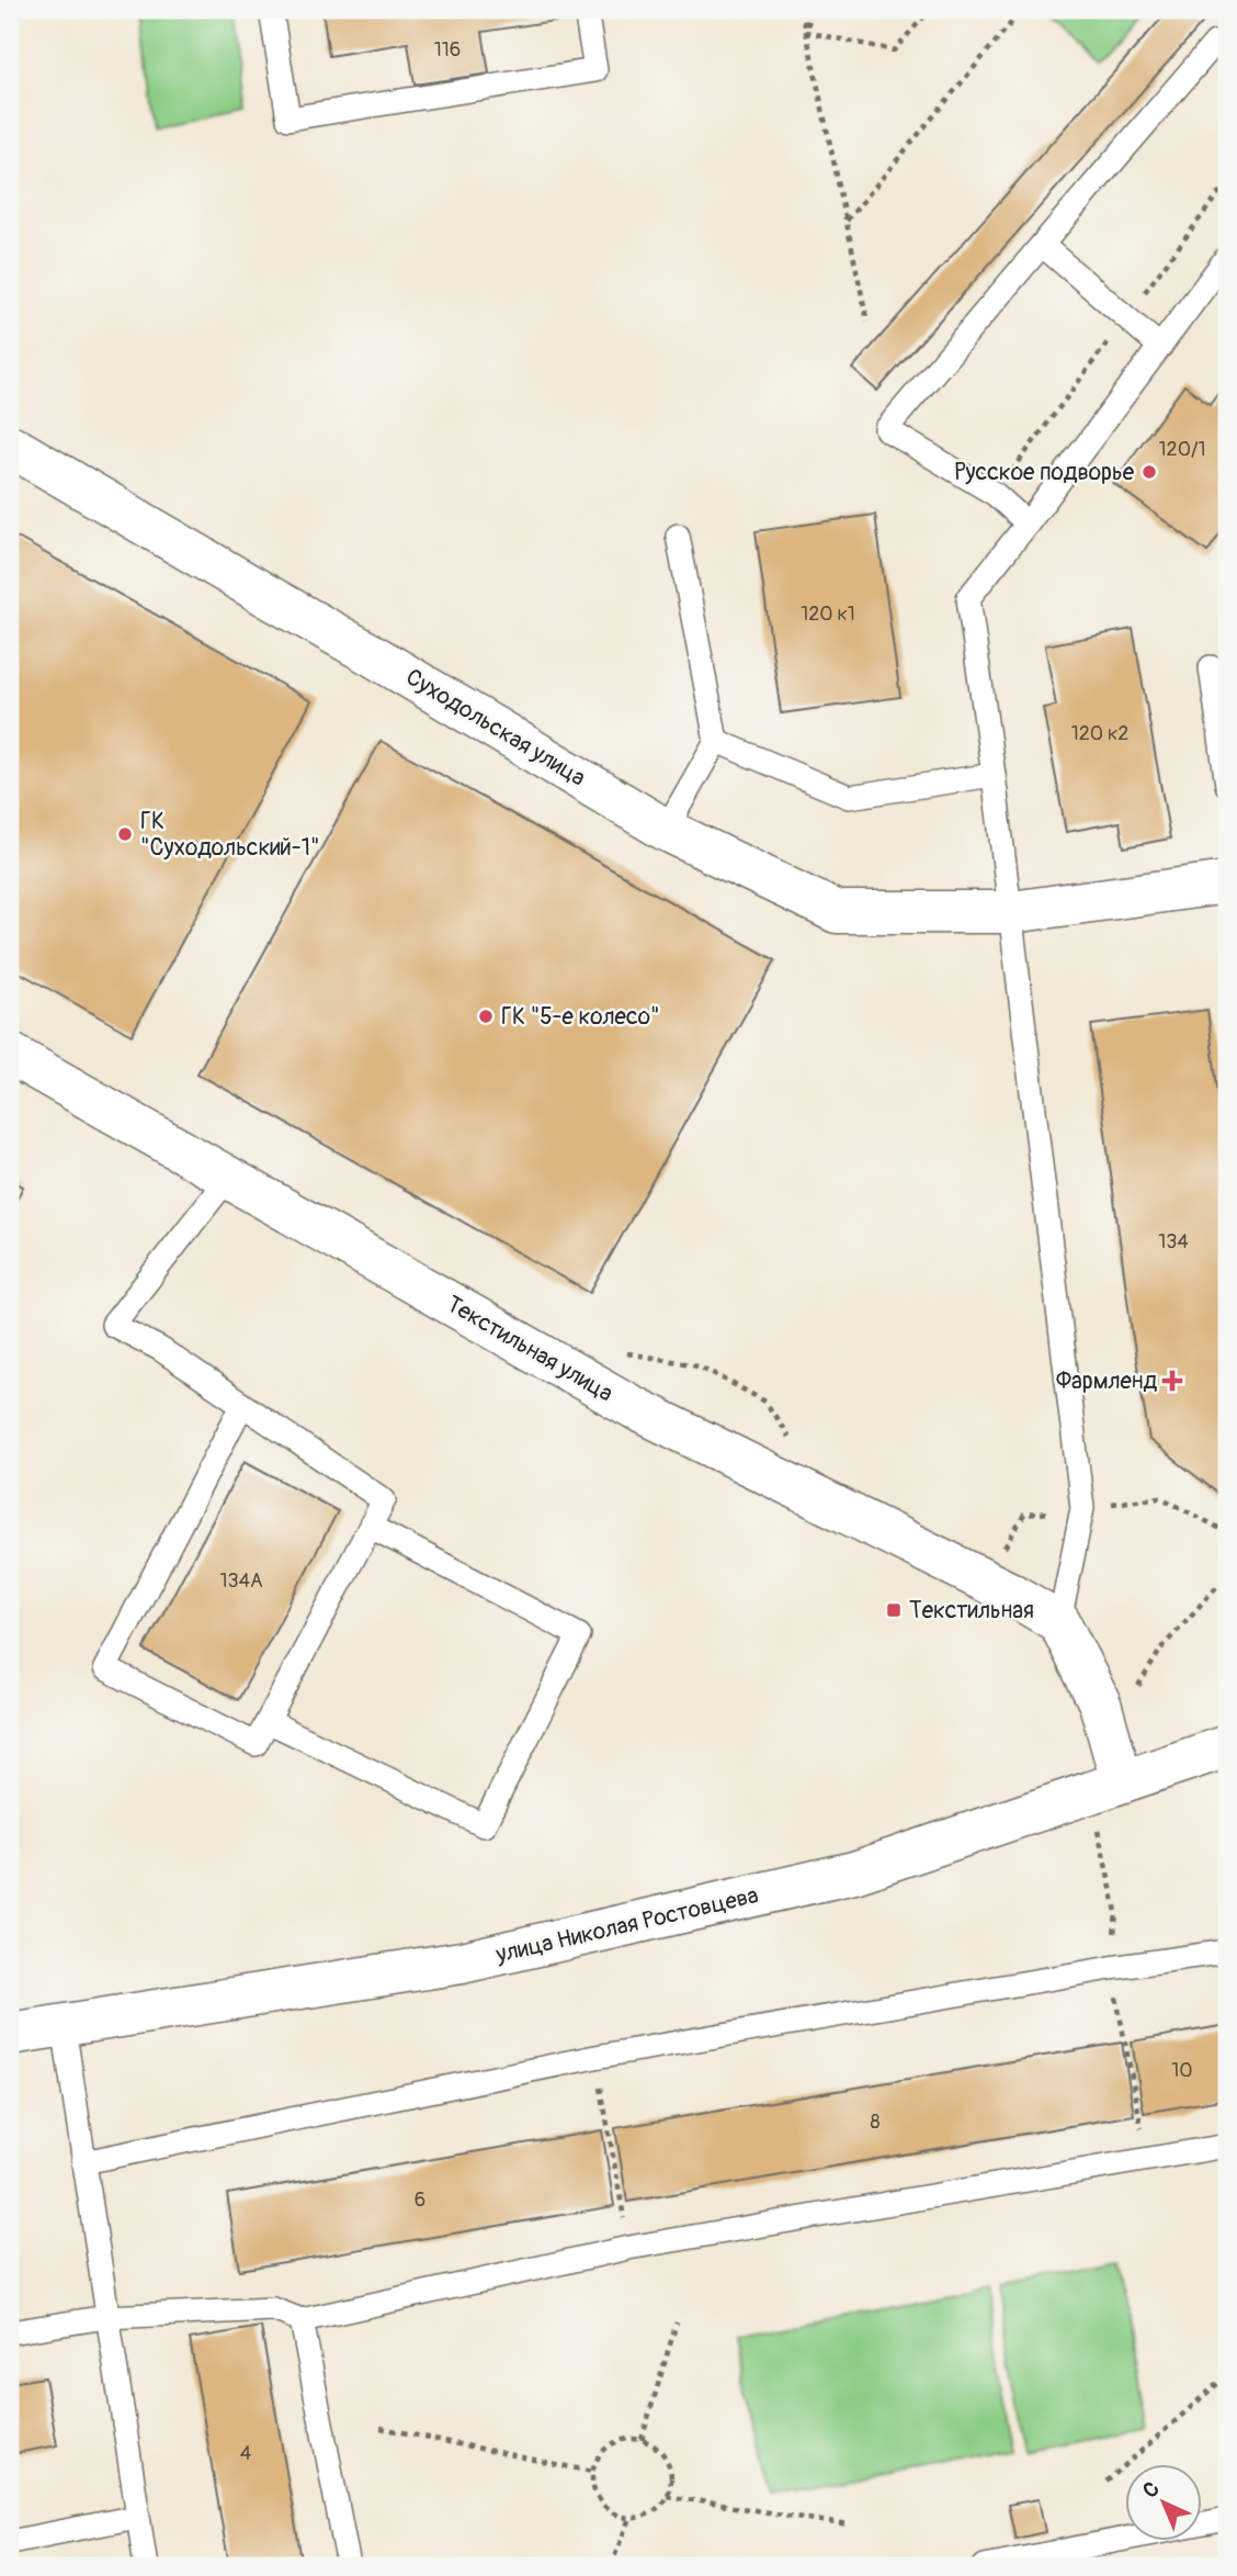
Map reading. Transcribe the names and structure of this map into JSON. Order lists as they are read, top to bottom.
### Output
{
  "streets": {
    "street": ["Суходольская улица", "Текстильная улица", "улица Николая Ростовцева"]
  },
  "places": {
    "other": ["Русское подворье", "ГК \"Суходольский-1\"", "ГК \"5-е колесо\""],
    "health": ["Фармленд"],
    "transit": ["Текстильная"]
  },
  "house_numbers": [
    "116",
    "120/1",
    "120 к1",
    "120 к2",
    "134",
    "134А",
    "10",
    "8",
    "6",
    "4"
  ],
  "north": "top left"
}
